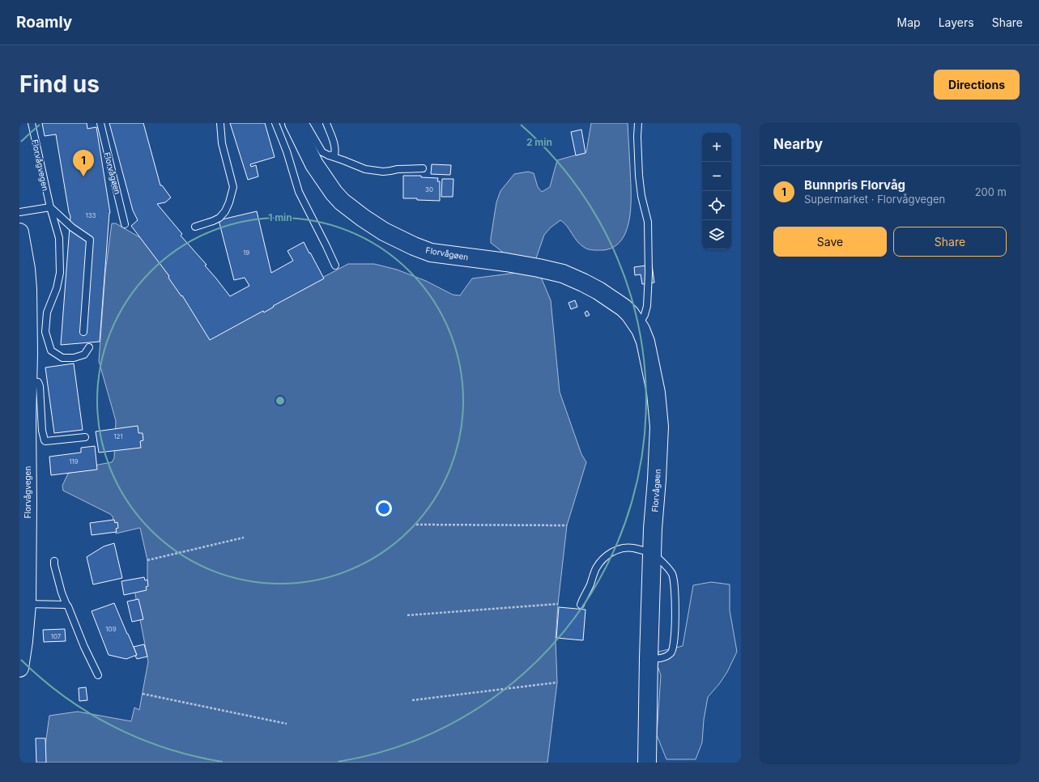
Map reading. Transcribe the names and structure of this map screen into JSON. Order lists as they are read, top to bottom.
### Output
{
  "streets": {
    "main road": ["Florvågvegen", "Florvågøen"]
  },
  "house_numbers": [
    "30",
    "133",
    "19",
    "121",
    "119",
    "109",
    "107"
  ],
  "page": {
    "header": "Roamly",
    "nav": ["Map", "Layers", "Share"],
    "buttons": [
      "Directions",
      ["Save", "Share"]
    ],
    "title": "Find us",
    "heading": "Nearby",
    "map_buttons": ["+", "−"],
    "pins": "1",
    "list": [
      {
        "mark": "1",
        "name": "Bunnpris Florvåg",
        "note": "Supermarket · Florvågvegen",
        "value": "200 m"
      }
    ]
  },
  "rings": ["2 min", "1 min"]
}
